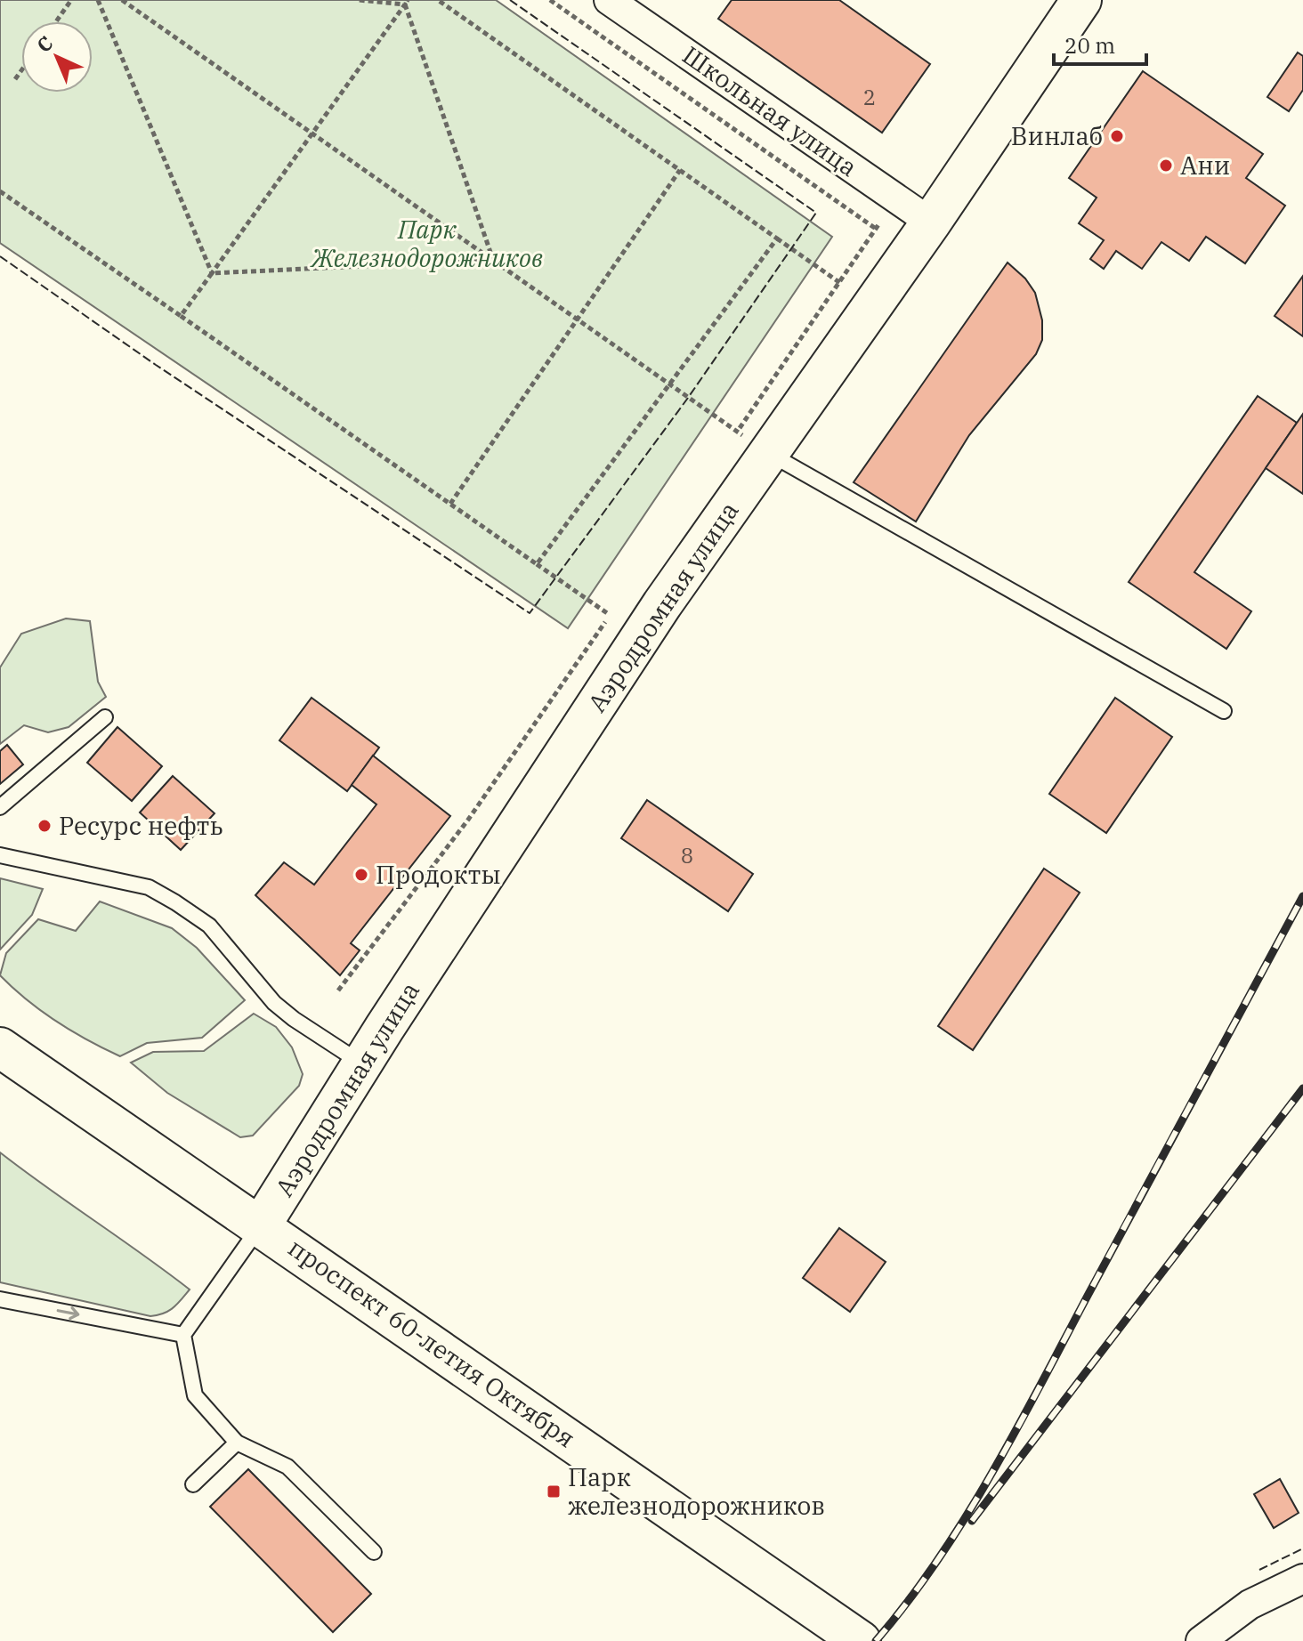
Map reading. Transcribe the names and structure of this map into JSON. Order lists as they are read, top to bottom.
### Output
{
  "streets": {
    "main road": ["Аэродромная улица", "проспект 60-летия Октября"],
    "street": ["Школьная улица"]
  },
  "crossings": [
    ["Школьная улица", "Аэродромная улица"],
    ["Аэродромная улица", "проспект 60-летия Октября"]
  ],
  "parks": ["Парк Железнодорожников"],
  "places": {
    "other": [
      "Винлаб",
      "Ани",
      "Ресурс нефть",
      "Продокты"
    ],
    "transit": ["Парк железнодорожников"]
  },
  "house_numbers": ["2", "8"],
  "scale_bar": "20 m",
  "north": "top left"
}
